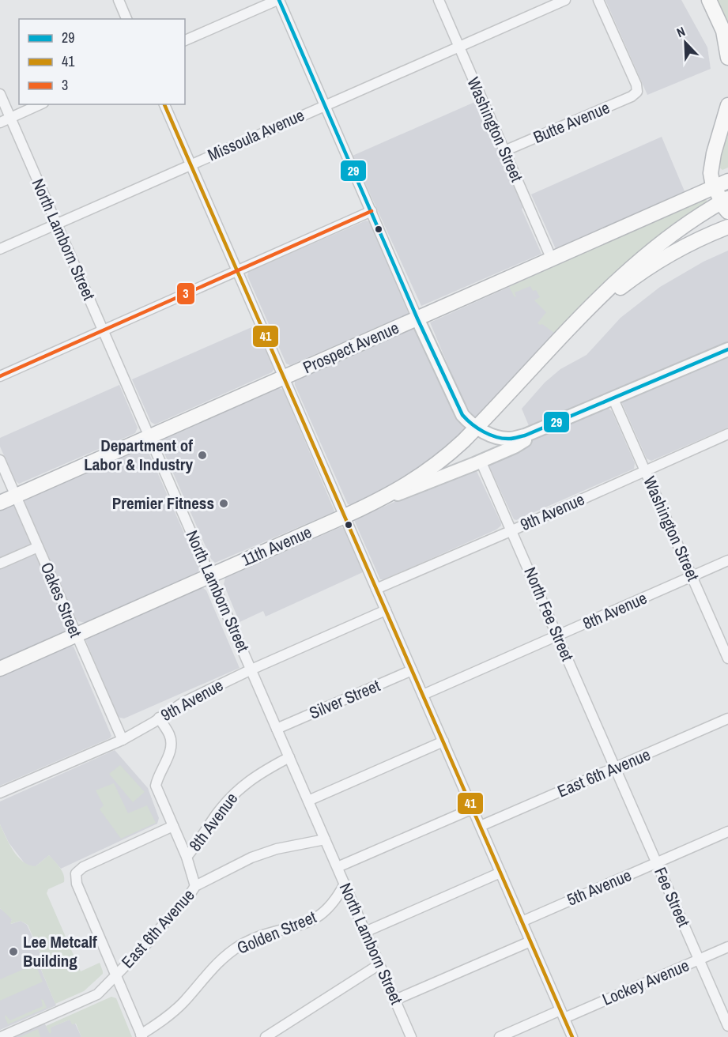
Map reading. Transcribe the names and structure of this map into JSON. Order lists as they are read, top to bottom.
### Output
{
  "streets": {
    "highway": ["Prospect Avenue", "11th Avenue"],
    "street": [
      "Butte Avenue",
      "Washington Street",
      "Missoula Avenue",
      "North Lamborn Street",
      "9th Avenue",
      "Oakes Street",
      "8th Avenue",
      "North Fee Street",
      "Silver Street",
      "East 6th Avenue",
      "5th Avenue",
      "Fee Street",
      "Golden Street",
      "Lockey Avenue"
    ]
  },
  "crossings": [
    ["Butte Avenue", "Washington Street"],
    ["Washington Street", "Missoula Avenue"],
    ["Washington Street", "Prospect Avenue"],
    ["Washington Street", "9th Avenue"],
    ["Washington Street", "11th Avenue"],
    ["Washington Street", "8th Avenue"],
    ["Missoula Avenue", "North Lamborn Street"],
    ["North Lamborn Street", "Prospect Avenue"],
    ["North Lamborn Street", "9th Avenue"],
    ["North Lamborn Street", "11th Avenue"],
    ["North Lamborn Street", "8th Avenue"],
    ["North Lamborn Street", "Silver Street"],
    ["North Lamborn Street", "East 6th Avenue"],
    ["North Lamborn Street", "Golden Street"],
    ["Prospect Avenue", "Oakes Street"],
    ["9th Avenue", "Oakes Street"],
    ["9th Avenue", "North Fee Street"],
    ["11th Avenue", "Oakes Street"],
    ["11th Avenue", "North Fee Street"],
    ["8th Avenue", "North Fee Street"],
    ["8th Avenue", "East 6th Avenue"],
    ["North Fee Street", "East 6th Avenue"],
    ["North Fee Street", "Fee Street"],
    ["East 6th Avenue", "Fee Street"],
    ["5th Avenue", "Fee Street"],
    ["Fee Street", "Lockey Avenue"]
  ],
  "places": ["Department of Labor & Industry", "Premier Fitness", "Lee Metcalf Building"],
  "lines": ["transit line 29", "transit line 41", "transit line 3"],
  "legend": ["29", "41", "3"],
  "north": "top left"
}
